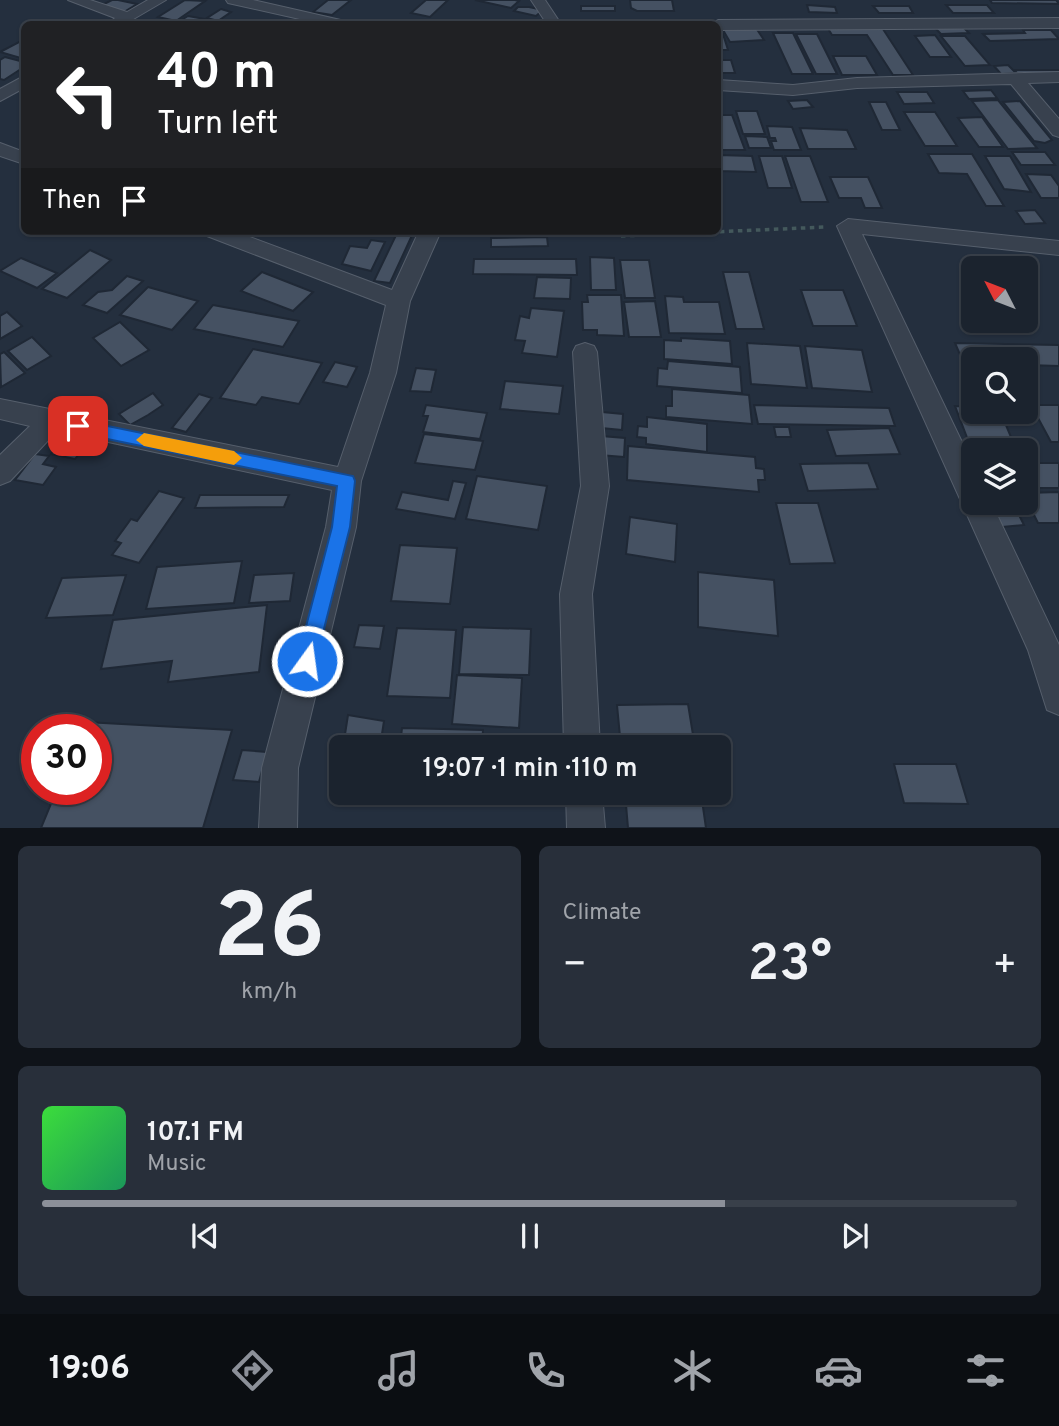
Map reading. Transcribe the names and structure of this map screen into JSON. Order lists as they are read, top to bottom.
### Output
{
  "north": "top left",
  "page": {
    "turn": ["40 m", "Turn left"],
    "then": "Then",
    "limit": "30",
    "trip": "19:07 · 1 min · 110 m",
    "tile": [
      ["26", "km/h"],
      "Climate"
    ],
    "heat": ["−", "23°", "+"],
    "song": ["107.1 FM", "Music"],
    "tabs": "19:06"
  }
}
